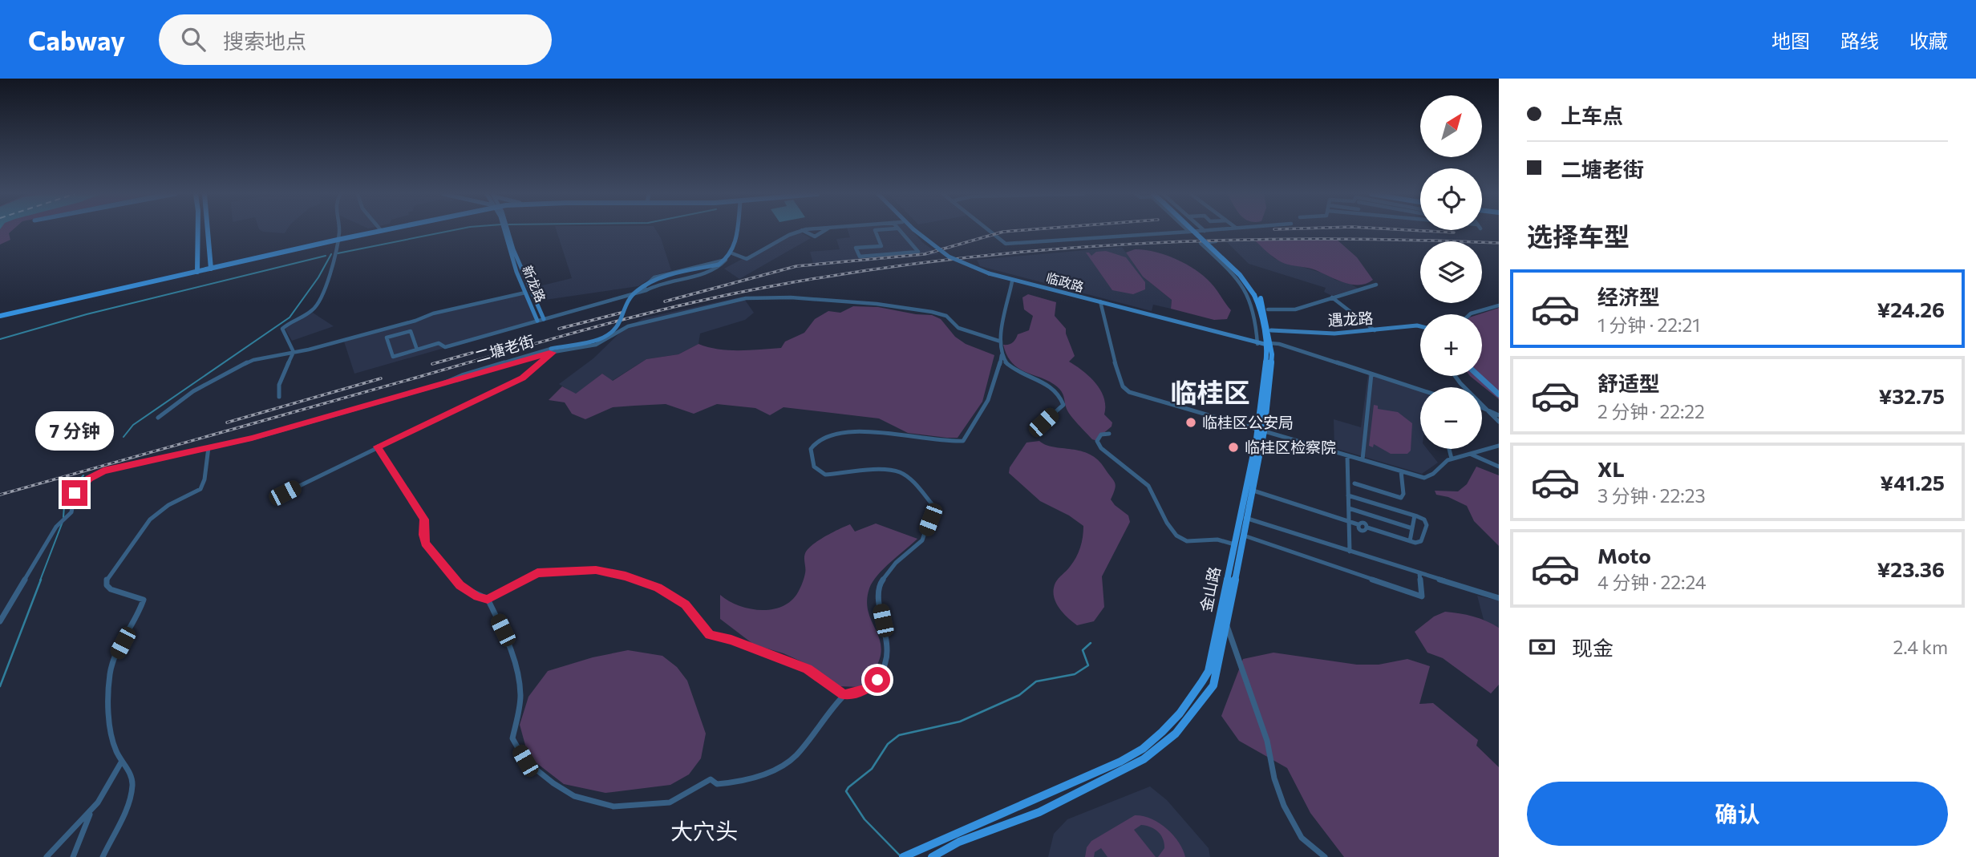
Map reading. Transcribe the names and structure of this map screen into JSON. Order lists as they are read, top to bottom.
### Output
{
  "streets": {
    "main road": [
      "临政路",
      "新龙路",
      "遇龙路",
      "金山路"
    ],
    "street": ["二塘老街"]
  },
  "crossings": [
    ["临政路", "金山路"]
  ],
  "districts": ["临桂区", "大穴头"],
  "places": ["临桂区公安局", "临桂区检察院"],
  "north": "top right",
  "page": {
    "header": "Cabway",
    "search": "搜索地点",
    "nav": ["地图", "路线", "收藏"],
    "banner": ["上车点", "二塘老街"],
    "map_buttons": ["+", "−"],
    "heading": "选择车型",
    "list": [
      {
        "name": "经济型",
        "note": "1 分钟 · 22:21",
        "value": "¥24.26"
      },
      {
        "name": "舒适型",
        "note": "2 分钟 · 22:22",
        "value": "¥32.75"
      },
      {
        "name": "XL",
        "note": "3 分钟 · 22:23",
        "value": "¥41.25"
      },
      {
        "name": "Moto",
        "note": "4 分钟 · 22:24",
        "value": "¥23.36"
      }
    ],
    "bubble": "7 分钟",
    "pay": ["现金", "2.4 km"],
    "buttons": "确认"
  }
}
